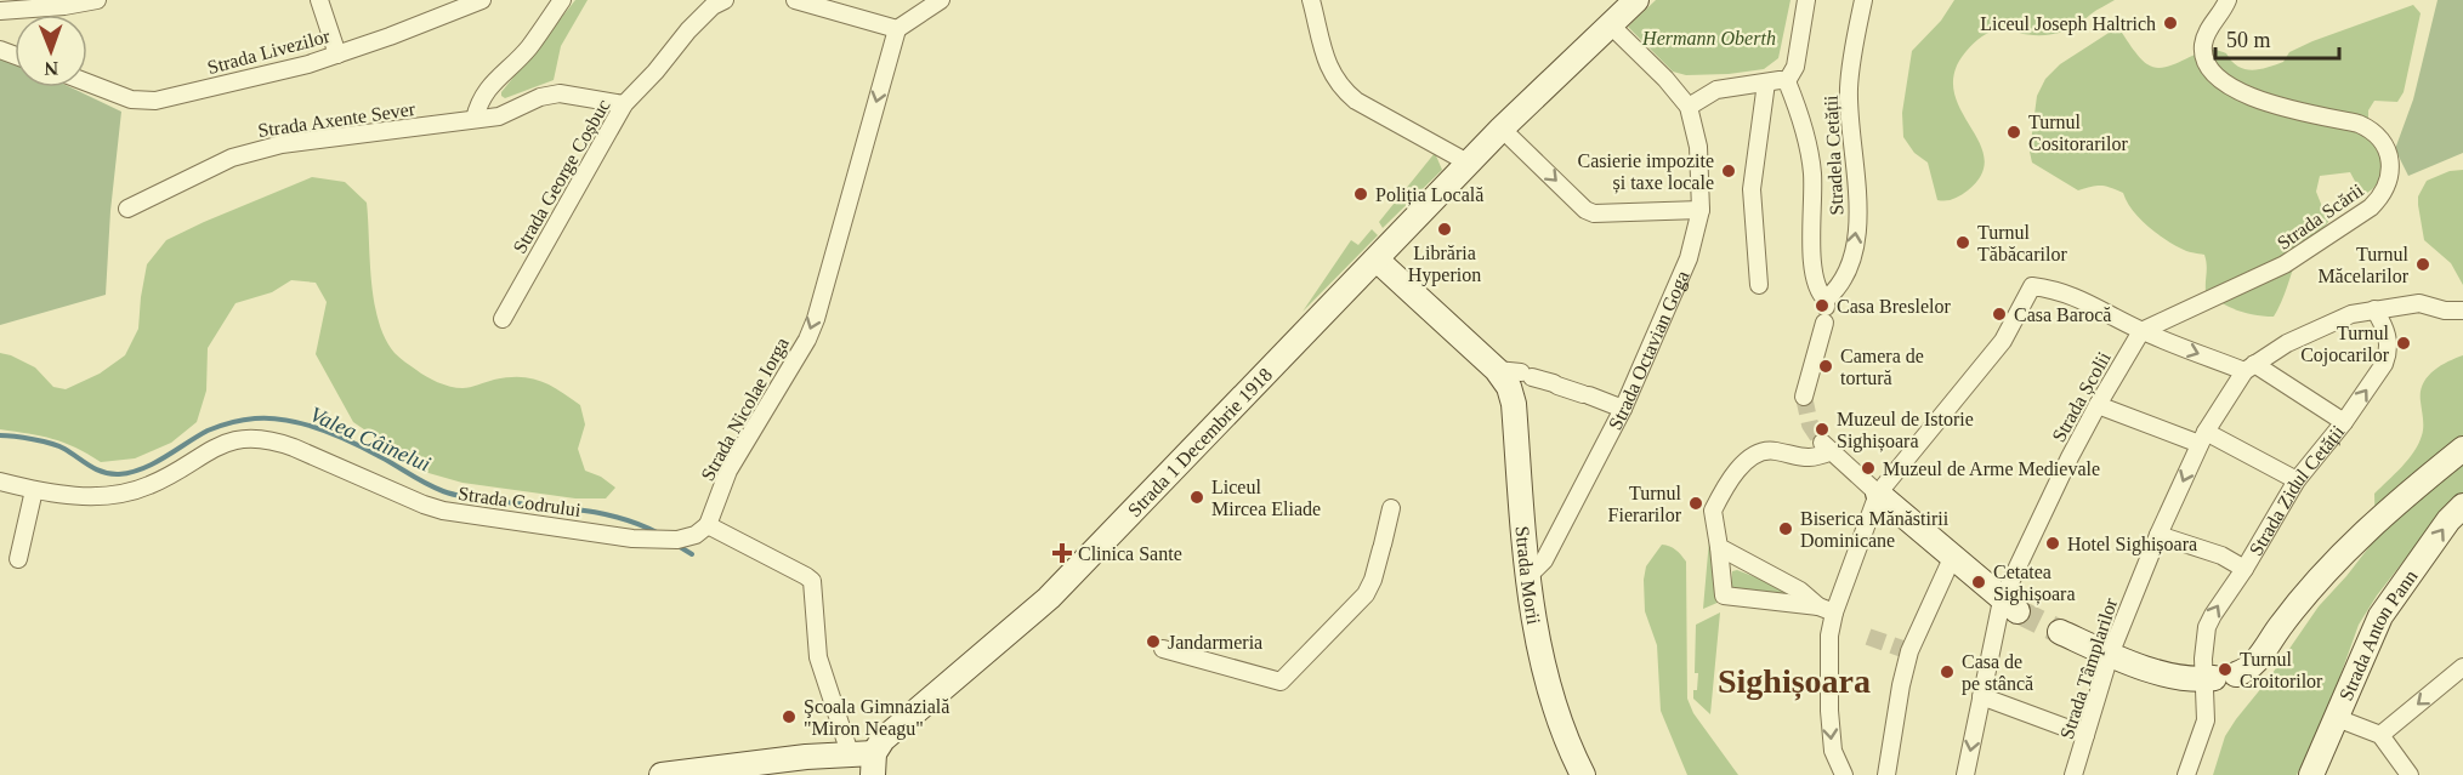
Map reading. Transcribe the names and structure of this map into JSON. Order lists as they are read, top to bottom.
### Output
{
  "streets": {
    "street": [
      "Strada Livezilor",
      "Strada Axente Sever",
      "Stradela Cetății",
      "Strada George Coșbuc",
      "Strada Scării",
      "Strada Octavian Goga",
      "Strada Școlii",
      "Strada Nicolae Iorga",
      "Strada 1 Decembrie 1918",
      "Strada Zidul Cetății",
      "Strada Codrului",
      "Strada Morii",
      "Strada Anton Pann",
      "Strada Tâmplarilor"
    ]
  },
  "crossings": [
    ["Strada Axente Sever", "Strada George Coșbuc"],
    ["Strada Scării", "Strada Școlii"],
    ["Strada Octavian Goga", "Strada Morii"],
    ["Strada Nicolae Iorga", "Strada Codrului"]
  ],
  "one_way": ["Strada Nicolae Iorga", "Strada Zidul Cetății"],
  "districts": ["Sighișoara"],
  "water": ["Valea Câinelui"],
  "parks": ["Hermann Oberth"],
  "places": {
    "other": [
      "Liceul Joseph Haltrich",
      "Turnul Cositorarilor",
      "Casierie impozite și taxe locale",
      "Poliția Locală",
      "Librăria Hyperion",
      "Turnul Tăbăcarilor",
      "Turnul Măcelarilor",
      "Casa Breslelor",
      "Casa Barocă",
      "Turnul Cojocarilor",
      "Camera de tortură",
      "Muzeul de Istorie Sighișoara",
      "Muzeul de Arme Medievale",
      "Liceul Mircea Eliade",
      "Turnul Fierarilor",
      "Biserica Mănăstirii Dominicane",
      "Hotel Sighișoara",
      "Cetatea Sighișoara",
      "Jandarmeria",
      "Turnul Croitorilor",
      "Casa de pe stâncă",
      "Şcoala Gimnazială \"Miron Neagu\""
    ],
    "health": ["Clinica Sante"]
  },
  "scale_bar": "50 m",
  "north": "bottom"
}
